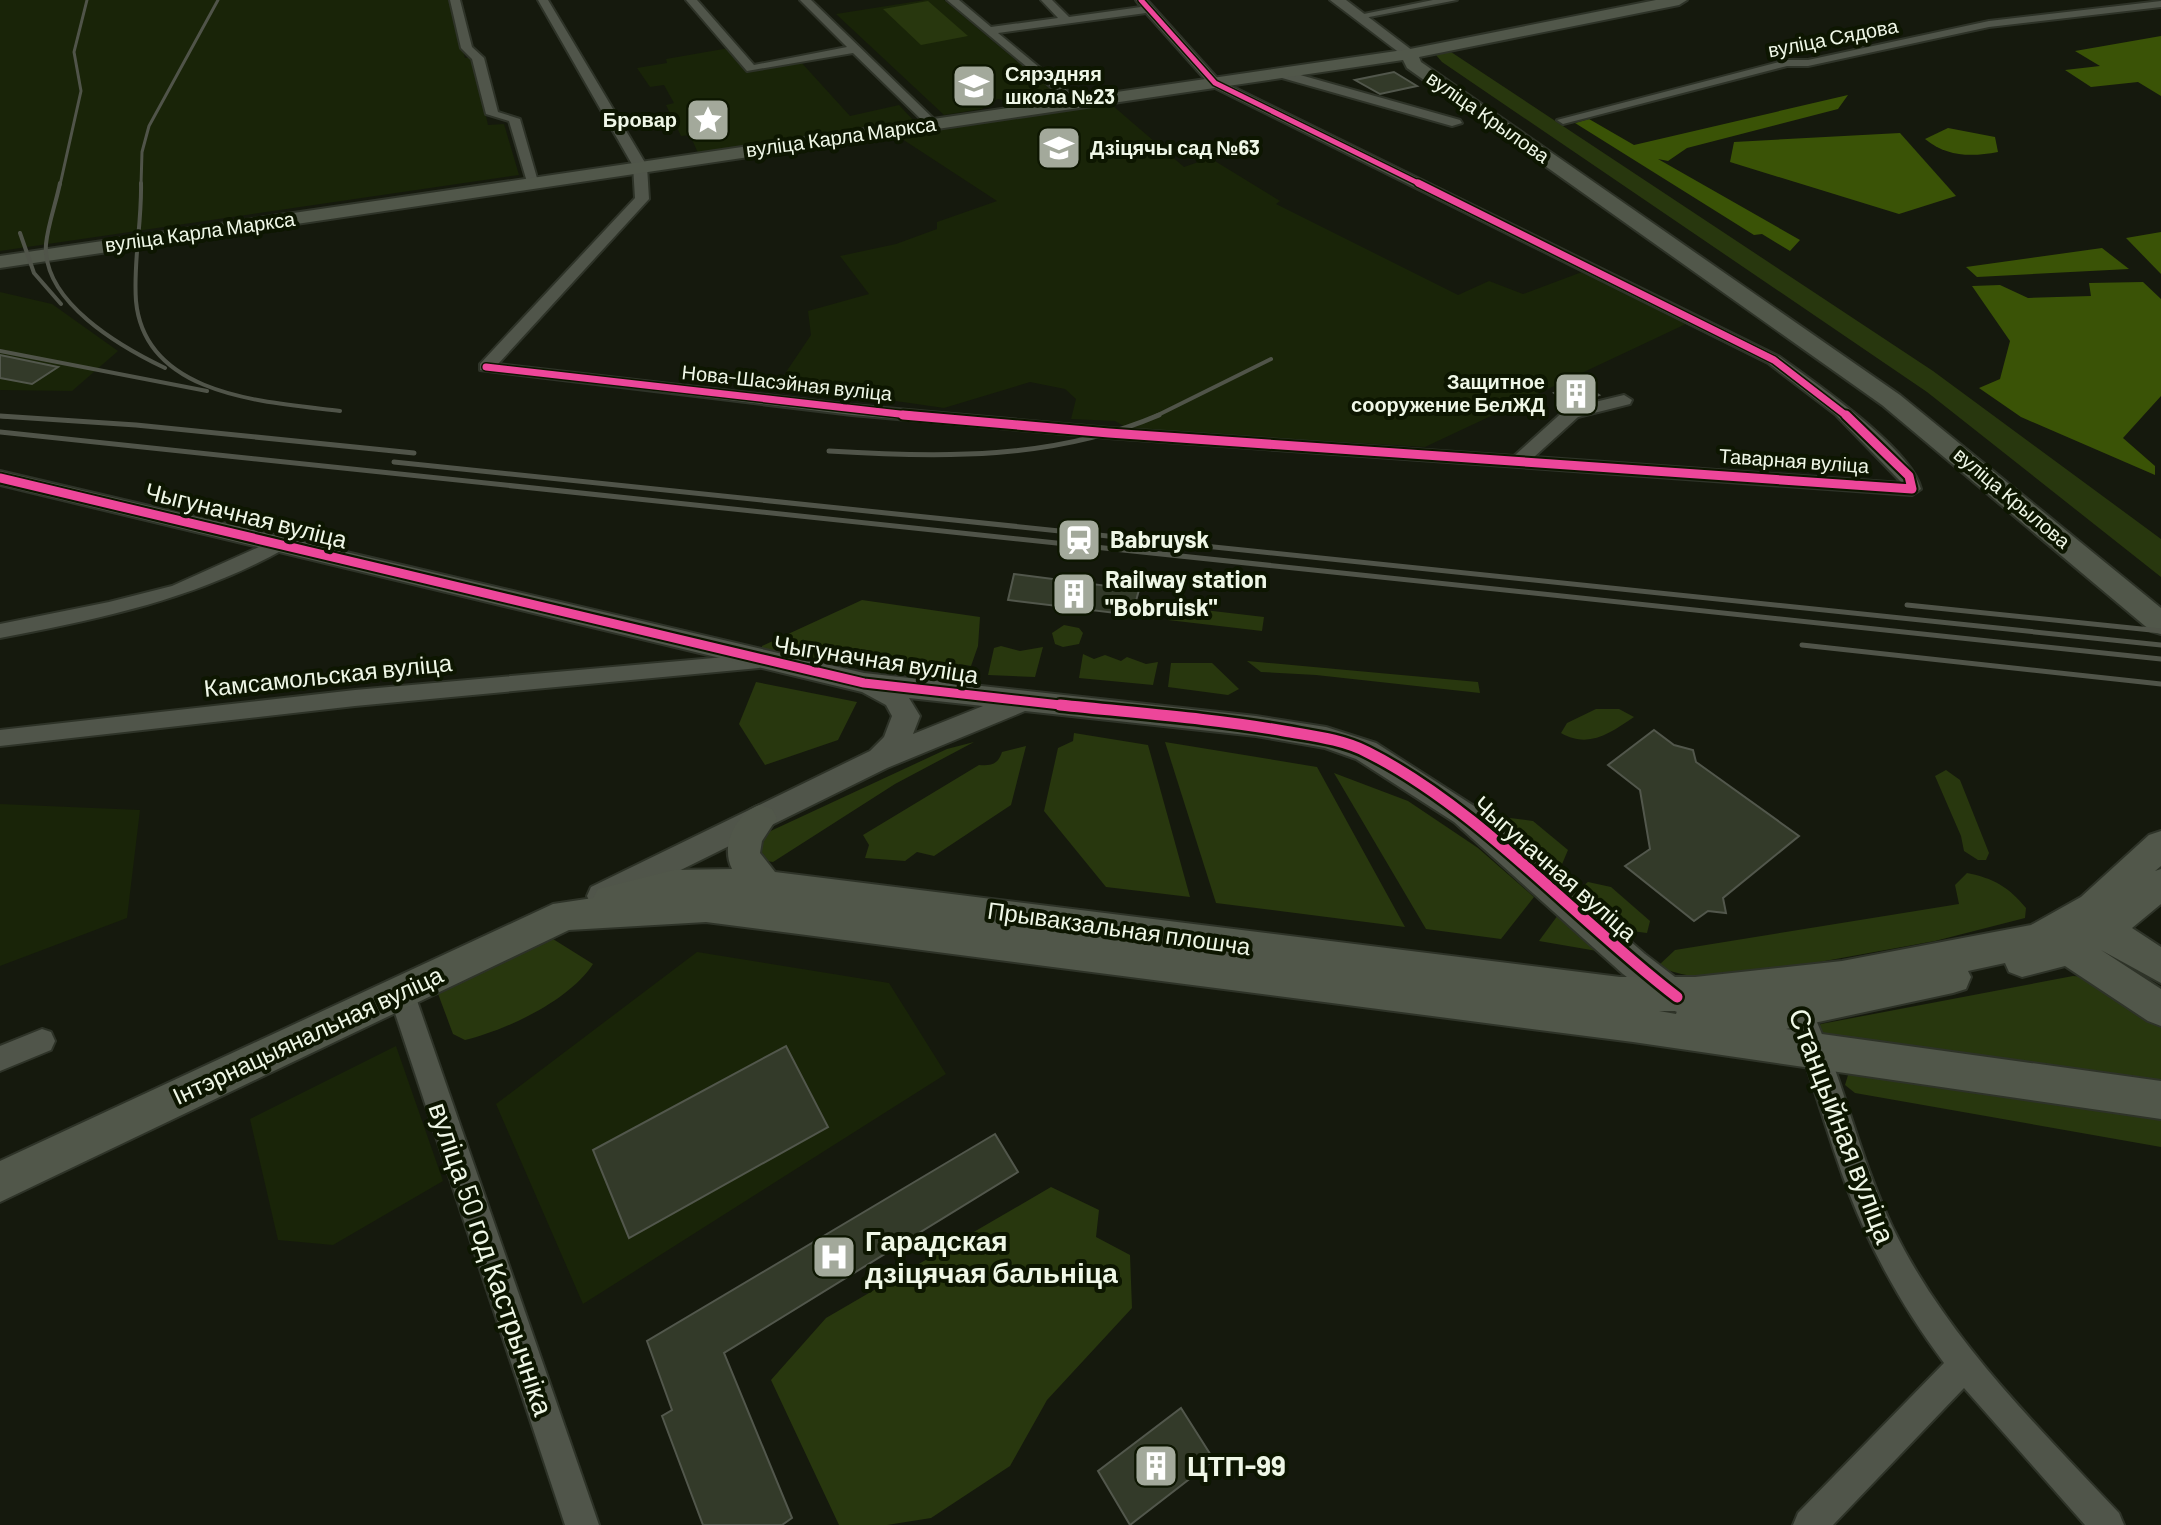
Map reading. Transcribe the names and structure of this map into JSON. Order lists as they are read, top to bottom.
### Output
{
  "streets": {
    "main road": [
      "вуліца Крылова",
      "вуліца Карла Маркса",
      "Прывакзальная плошча",
      "Інтэрнацыянальная вуліца"
    ],
    "street": [
      "вуліца Сядова",
      "Нова-Шасэйная вуліца",
      "Таварная вуліца",
      "Чыгуначная вуліца",
      "Камсамольская вуліца",
      "Станцыйная вуліца",
      "вуліца 50 год Кастрычніка"
    ]
  },
  "crossings": [
    ["вуліца Крылова", "вуліца Карла Маркса"],
    ["вуліца Карла Маркса", "Нова-Шасэйная вуліца"],
    ["вуліца Карла Маркса", "Таварная вуліца"],
    ["Нова-Шасэйная вуліца", "Таварная вуліца"],
    ["Чыгуначная вуліца", "Камсамольская вуліца"],
    ["Чыгуначная вуліца", "Прывакзальная плошча"],
    ["Прывакзальная плошча", "Інтэрнацыянальная вуліца"],
    ["Прывакзальная плошча", "Станцыйная вуліца"],
    ["Інтэрнацыянальная вуліца", "вуліца 50 год Кастрычніка"]
  ],
  "places": {
    "school or university": ["Сярэдняя школа №23", "Дзіцячы сад №63"],
    "place": ["Бровар"],
    "building": ["Защитное сооружение БелЖД", "Railway station \"Bobruisk\"", "ЦТП-99"],
    "station": ["Babruysk"],
    "hospital": ["Гарадская дзіцячая бальніца"]
  }
}
